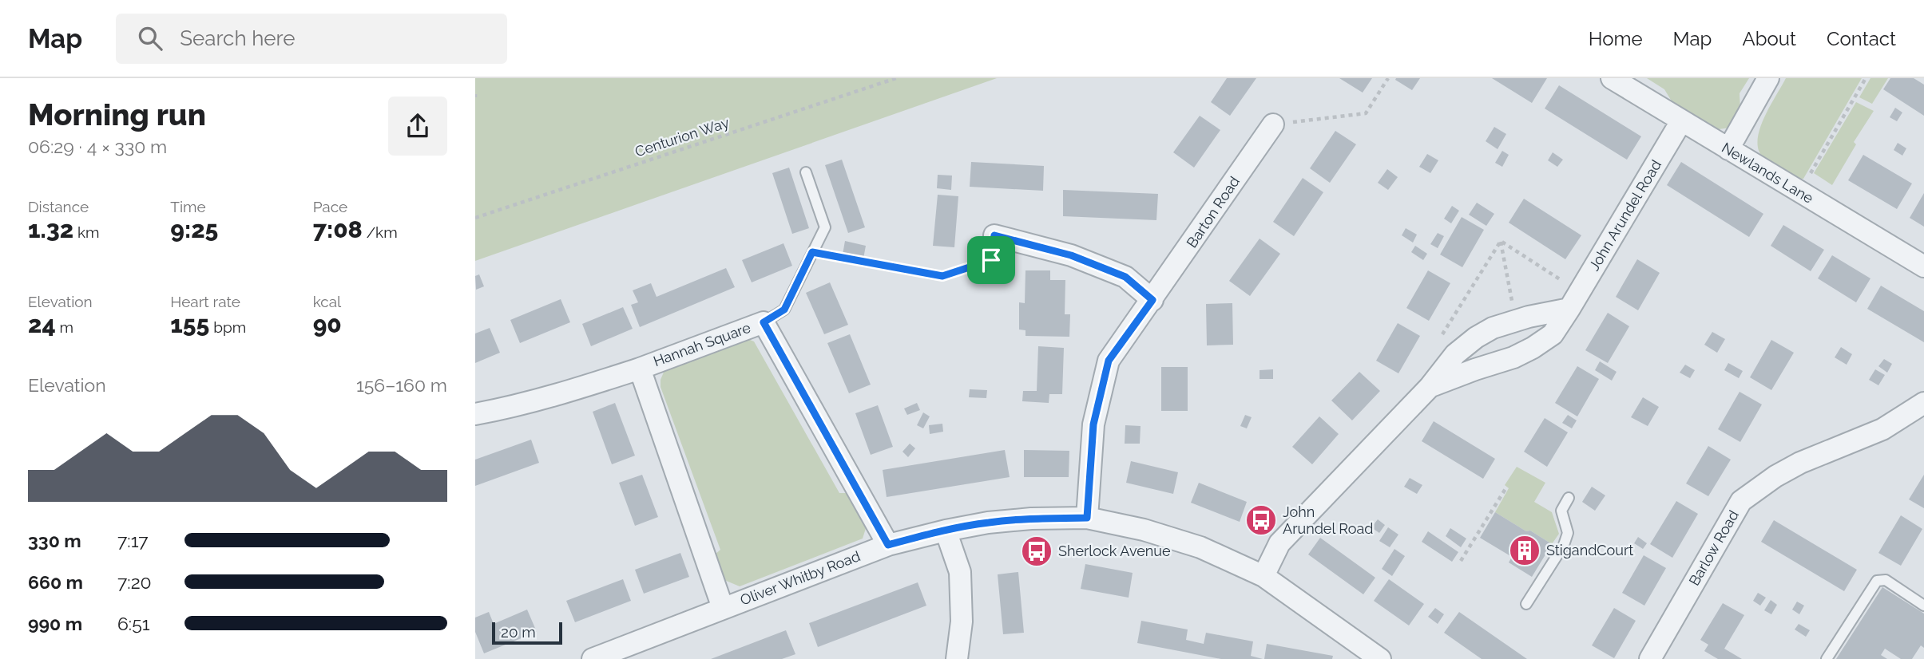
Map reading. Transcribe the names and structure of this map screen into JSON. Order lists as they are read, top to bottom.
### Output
{
  "streets": {
    "street": [
      "Newlands Lane",
      "Barton Road",
      "John Arundel Road",
      "Hannah Square",
      "Barlow Road",
      "Oliver Whitby Road"
    ],
    "path": ["Centurion Way"]
  },
  "crossings": [
    ["Newlands Lane", "John Arundel Road"],
    ["Barton Road", "Oliver Whitby Road"],
    ["John Arundel Road", "Oliver Whitby Road"],
    ["Hannah Square", "Oliver Whitby Road"]
  ],
  "places": {
    "bus stop": ["John Arundel Road", "Sherlock Avenue"],
    "building": ["StigandCourt"]
  },
  "scale_bar": "20 m",
  "page": {
    "header": "Map",
    "search": "Search here",
    "nav": [
      "Home",
      "Map",
      "About",
      "Contact"
    ],
    "heading": ["Morning run", "06:29 · 4 × 330 m"],
    "stats": [
      ["Distance", "1.32 km"],
      ["Time", "9:25"],
      ["Pace", "7:08 /km"],
      ["Elevation", "24 m"],
      ["Heart rate", "155 bpm"],
      ["kcal", "90"]
    ],
    "chart": ["Elevation", "156–160 m"],
    "list": [
      {
        "name": "330 m",
        "note": "7:17"
      },
      {
        "name": "660 m",
        "note": "7:20"
      },
      {
        "name": "990 m",
        "note": "6:51"
      }
    ],
    "scale": "20 m"
  }
}
